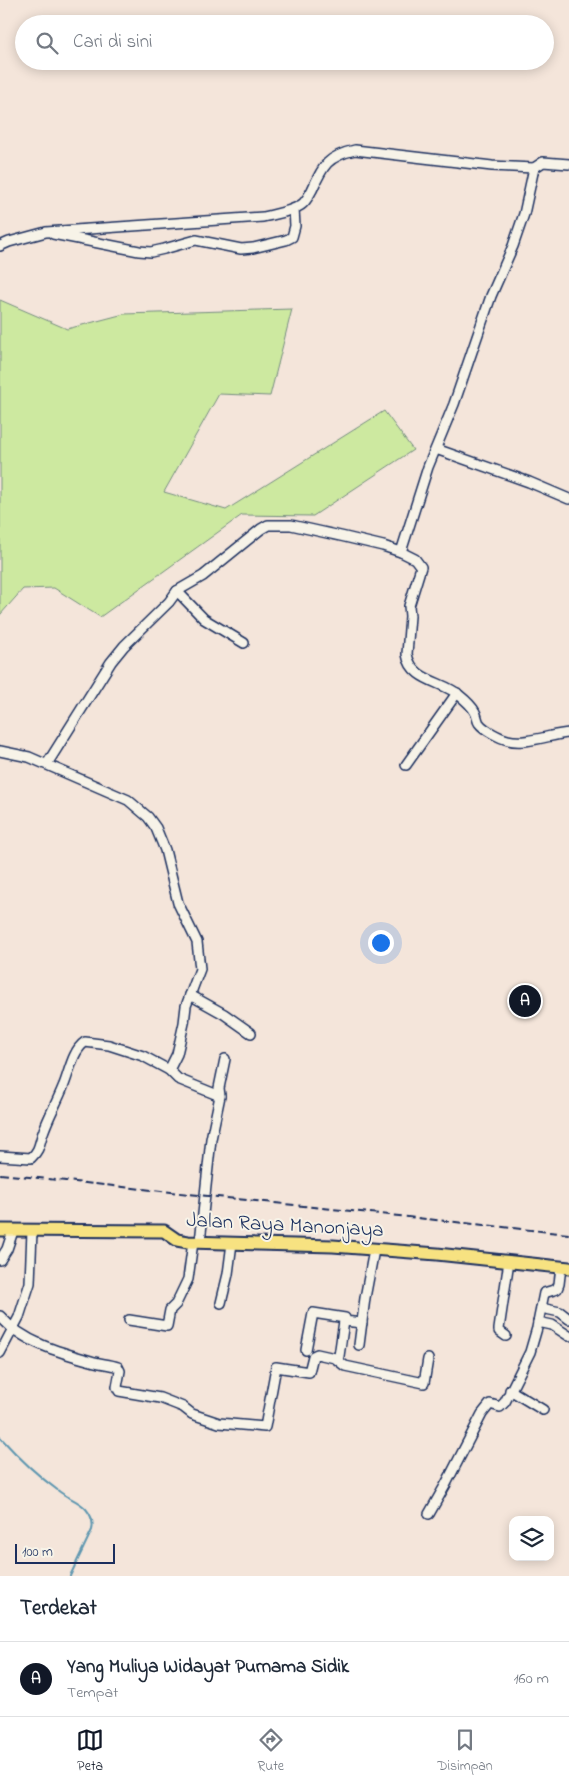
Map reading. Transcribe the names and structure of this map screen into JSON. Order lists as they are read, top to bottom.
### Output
{
  "streets": {
    "main road": ["Jalan Raya Manonjaya"]
  },
  "scale_bar": "100 m",
  "page": {
    "search": "Cari di sini",
    "pins": "A",
    "scale": "100 m",
    "heading": "Terdekat",
    "list": [
      {
        "mark": "A",
        "name": "Yang Muliya Widayat Purnama Sidik",
        "note": "Tempat",
        "value": "160 m"
      }
    ],
    "nav": ["Peta", "Rute", "Disimpan"]
  }
}
